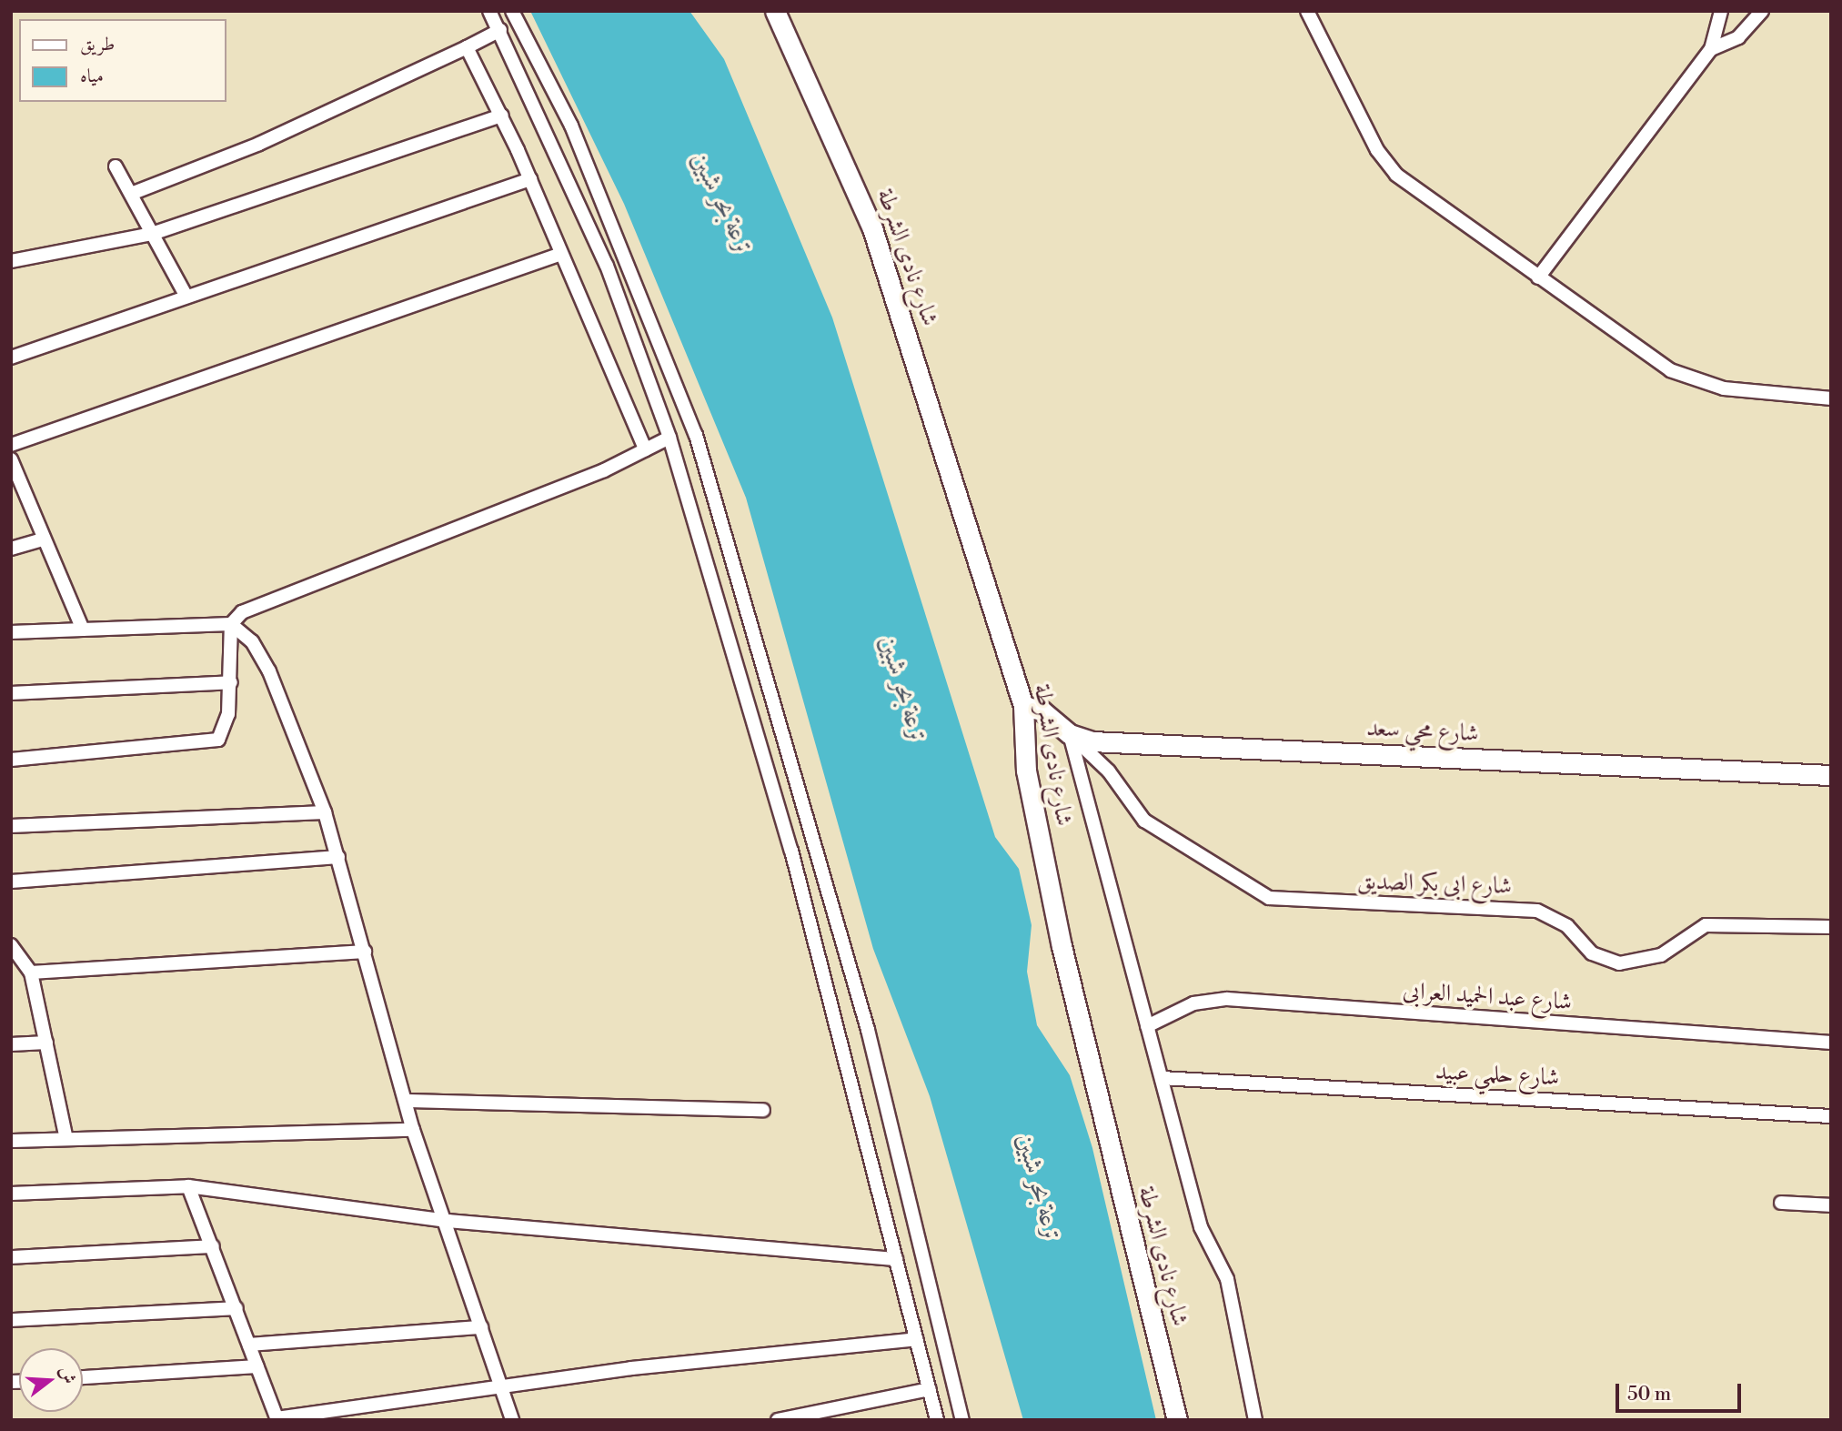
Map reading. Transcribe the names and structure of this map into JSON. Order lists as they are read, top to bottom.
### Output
{
  "streets": {
    "main road": ["شارع نادى الشرطة", "شارع محي سعد"],
    "street": ["شارع ابى بكر الصديق", "شارع عبد الحميد العرابى", "شارع حلمي عبيد"]
  },
  "crossings": [
    ["شارع نادى الشرطة", "شارع محي سعد"],
    ["شارع محي سعد", "شارع ابى بكر الصديق"]
  ],
  "water": ["ترعة بحر شبين"],
  "legend": ["طريق", "مياه"],
  "scale_bar": "50 m",
  "north": "right"
}
